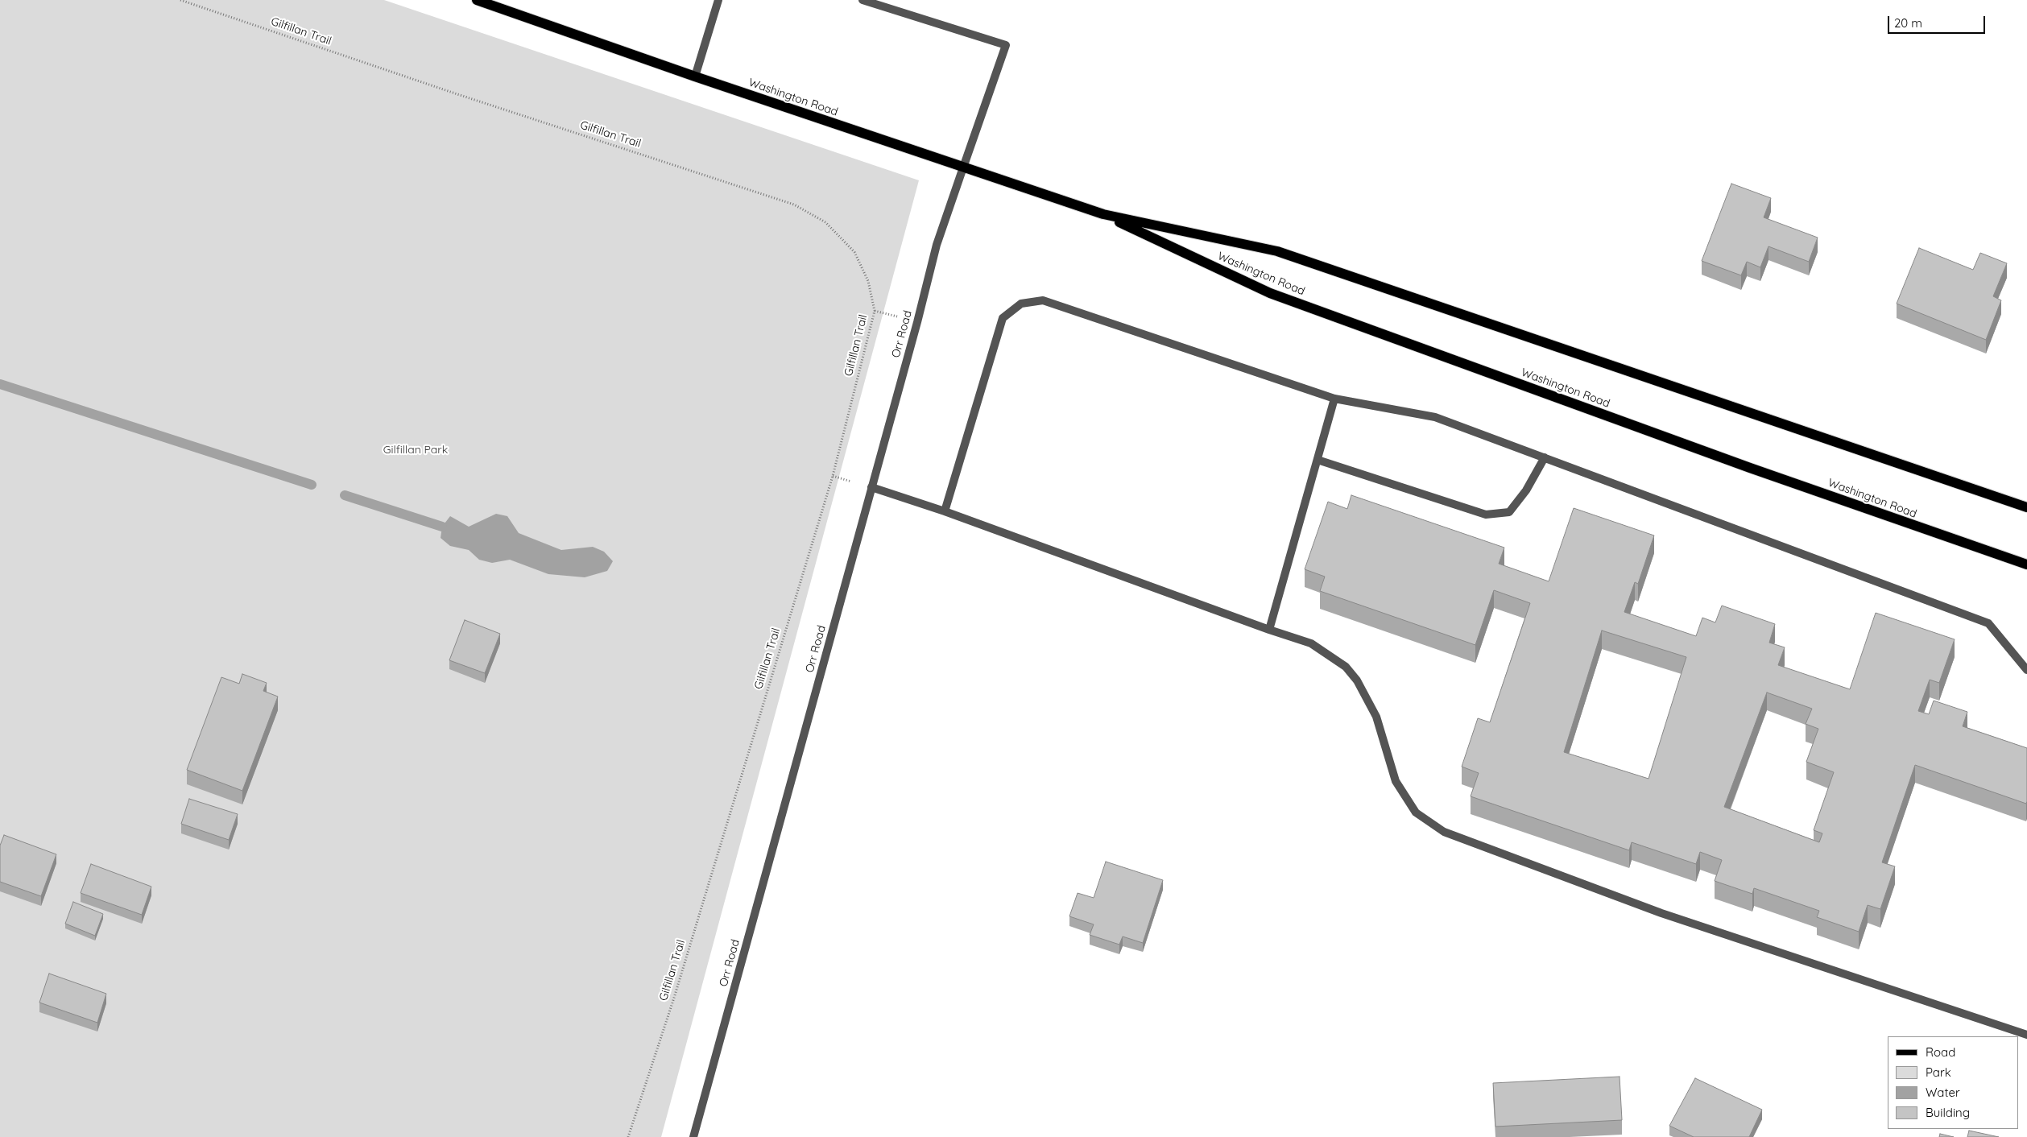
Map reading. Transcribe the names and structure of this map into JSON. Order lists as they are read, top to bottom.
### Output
{
  "streets": {
    "main road": ["Washington Road"],
    "street": ["Orr Road"],
    "path": ["Gilfillan Trail"]
  },
  "crossings": [
    ["Washington Road", "Orr Road"]
  ],
  "parks": ["Gilfillan Park"],
  "legend": [
    "Road",
    "Park",
    "Water",
    "Building"
  ],
  "scale_bar": "20 m"
}
